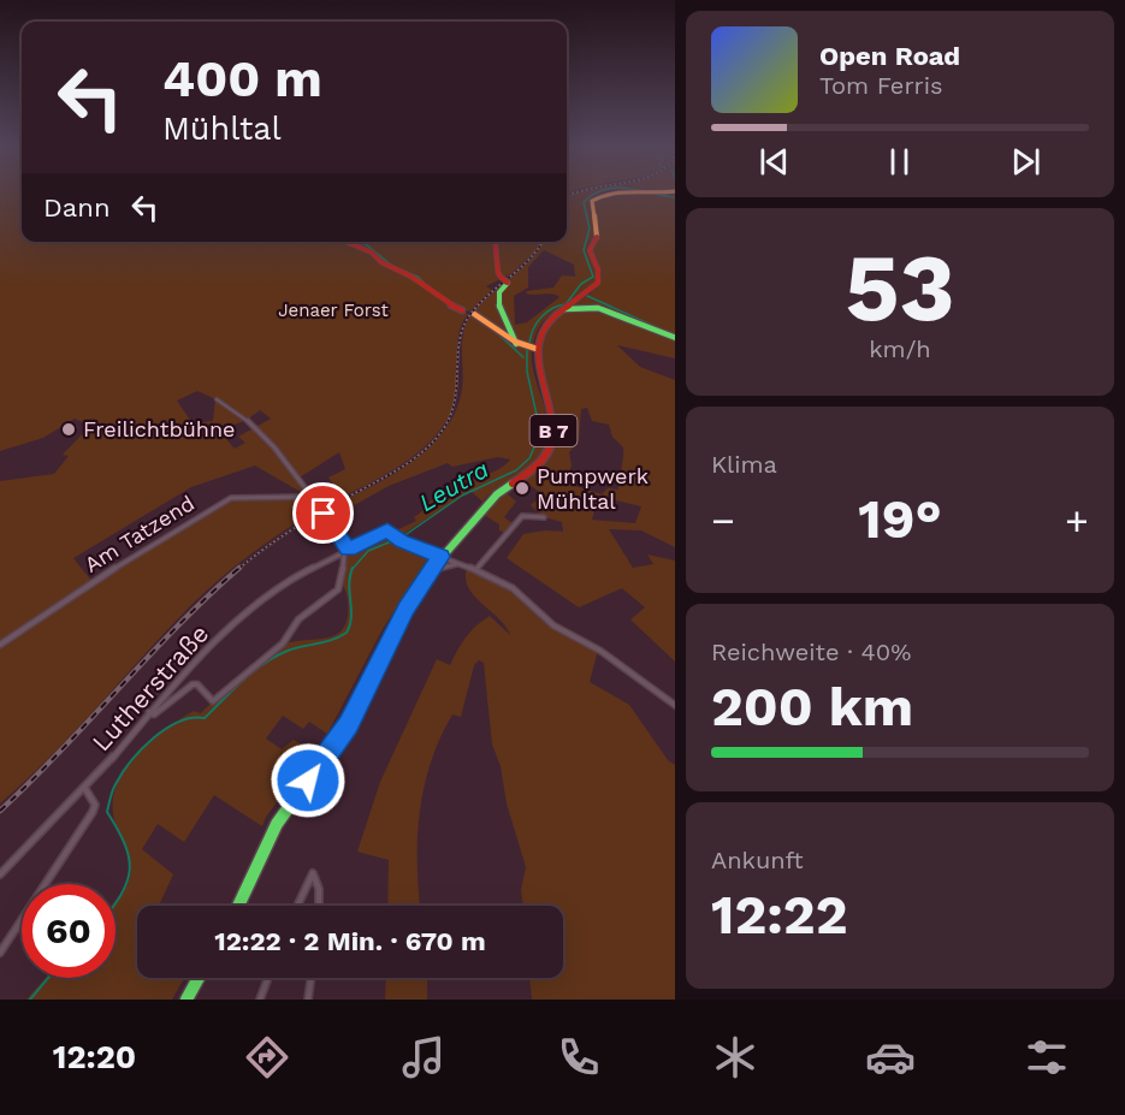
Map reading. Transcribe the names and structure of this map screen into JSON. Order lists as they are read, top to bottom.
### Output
{
  "streets": {
    "main road": ["B 7"],
    "street": ["Am Tatzend", "Lutherstraße"]
  },
  "crossings": [
    ["B 7", "Lutherstraße"]
  ],
  "water": ["Leutra"],
  "parks": ["Jenaer Forst"],
  "places": ["Freilichtbühne", "Pumpwerk Mühltal"],
  "page": {
    "turn": ["400 m", "Mühltal"],
    "song": ["Open Road", "Tom Ferris"],
    "then": "Dann",
    "tile": [
      ["53", "km/h"],
      "Klima",
      ["Reichweite · 40%", "200 km"],
      ["Ankunft", "12:22"]
    ],
    "heat": ["−", "19°", "+"],
    "limit": "60",
    "trip": "12:22 · 2 Min. · 670 m",
    "tabs": "12:20"
  }
}
